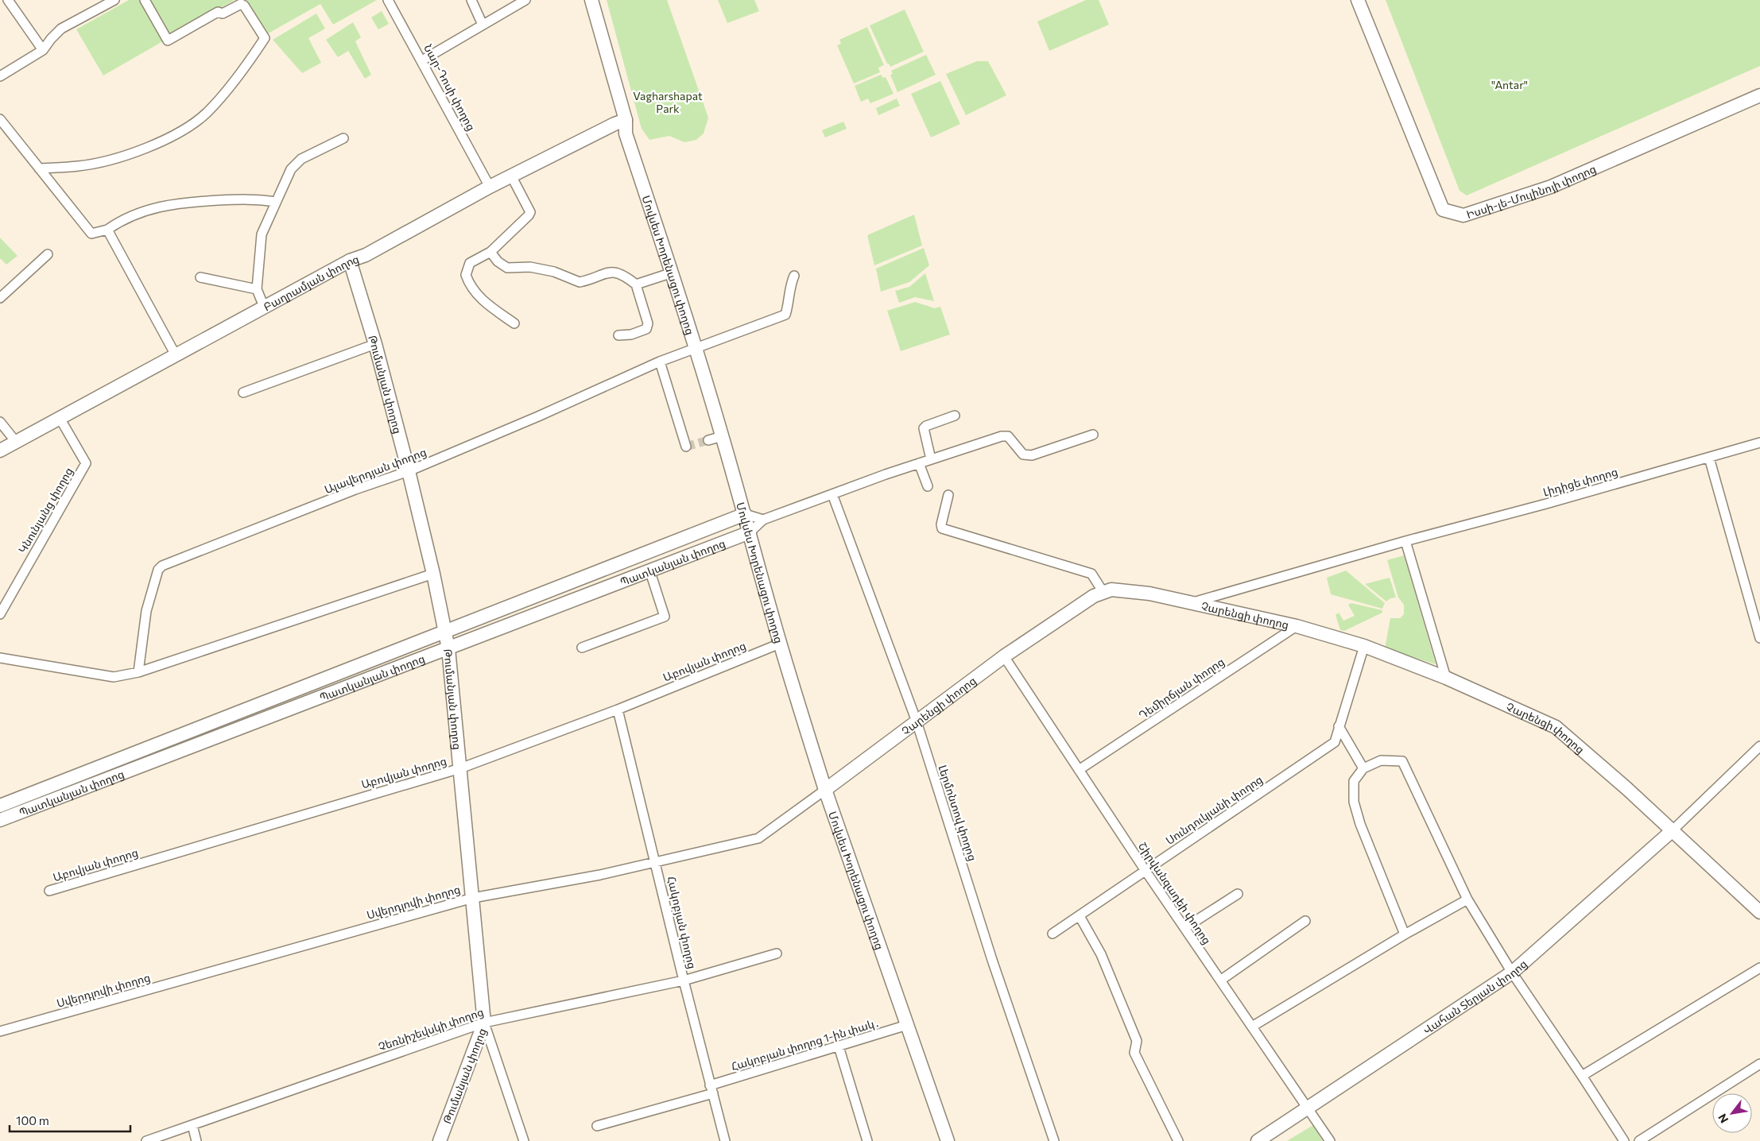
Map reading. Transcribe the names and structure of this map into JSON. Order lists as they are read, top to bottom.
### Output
{
  "streets": {
    "main road": [
      "Իսսի-լե-Մուլինոյի փողոց",
      "Մովսես Խորենացու փողոց",
      "Բաղրամյան փողոց",
      "Թումանյան փողոց",
      "Պատկանյան փողոց",
      "Չարենցի փողոց",
      "Վահան Տերյան փողոց"
    ],
    "street": [
      "Նար-Դոսի փողոց",
      "Ալավերդյան փողոց",
      "Լիդիցե փողոց",
      "Կնունյանց փողոց",
      "Աբովյան փողոց",
      "Դեմիրճյան փողոց",
      "Սունդուկյանի փողոց",
      "Լերմոնտով փողոց",
      "Շիրվանզադեի փողոց",
      "Սվերդլովի փողոց",
      "Հակոբյան փողոց",
      "Չեռնիշեվսկի փողոց",
      "Հակոբյան փողոց 1-ին փակ․"
    ]
  },
  "crossings": [
    ["Նար-Դոսի փողոց", "Բաղրամյան փողոց"],
    ["Մովսես Խորենացու փողոց", "Բաղրամյան փողոց"],
    ["Մովսես Խորենացու փողոց", "Ալավերդյան փողոց"],
    ["Մովսես Խորենացու փողոց", "Պատկանյան փողոց"],
    ["Մովսես Խորենացու փողոց", "Չարենցի փողոց"],
    ["Մովսես Խորենացու փողոց", "Աբովյան փողոց"],
    ["Մովսես Խորենացու փողոց", "Սվերդլովի փողոց"],
    ["Մովսես Խորենացու փողոց", "Հակոբյան փողոց 1-ին փակ․"],
    ["Բաղրամյան փողոց", "Թումանյան փողոց"],
    ["Բաղրամյան փողոց", "Կնունյանց փողոց"],
    ["Թումանյան փողոց", "Ալավերդյան փողոց"],
    ["Թումանյան փողոց", "Պատկանյան փողոց"],
    ["Թումանյան փողոց", "Աբովյան փողոց"],
    ["Թումանյան փողոց", "Սվերդլովի փողոց"],
    ["Թումանյան փողոց", "Չեռնիշեվսկի փողոց"],
    ["Լիդիցե փողոց", "Չարենցի փողոց"],
    ["Պատկանյան փողոց", "Լերմոնտով փողոց"],
    ["Չարենցի փողոց", "Դեմիրճյան փողոց"],
    ["Չարենցի փողոց", "Սունդուկյանի փողոց"],
    ["Չարենցի փողոց", "Լերմոնտով փողոց"],
    ["Չարենցի փողոց", "Շիրվանզադեի փողոց"],
    ["Չարենցի փողոց", "Սվերդլովի փողոց"],
    ["Չարենցի փողոց", "Վահան Տերյան փողոց"],
    ["Աբովյան փողոց", "Հակոբյան փողոց"],
    ["Դեմիրճյան փողոց", "Շիրվանզադեի փողոց"],
    ["Սունդուկյանի փողոց", "Շիրվանզադեի փողոց"],
    ["Շիրվանզադեի փողոց", "Վահան Տերյան փողոց"],
    ["Սվերդլովի փողոց", "Հակոբյան փողոց"],
    ["Հակոբյան փողոց", "Չեռնիշեվսկի փողոց"],
    ["Հակոբյան փողոց", "Հակոբյան փողոց 1-ին փակ․"]
  ],
  "parks": ["\"Antar\"", "Vagharshapat Park"],
  "scale_bar": "100 m",
  "north": "bottom left"
}
